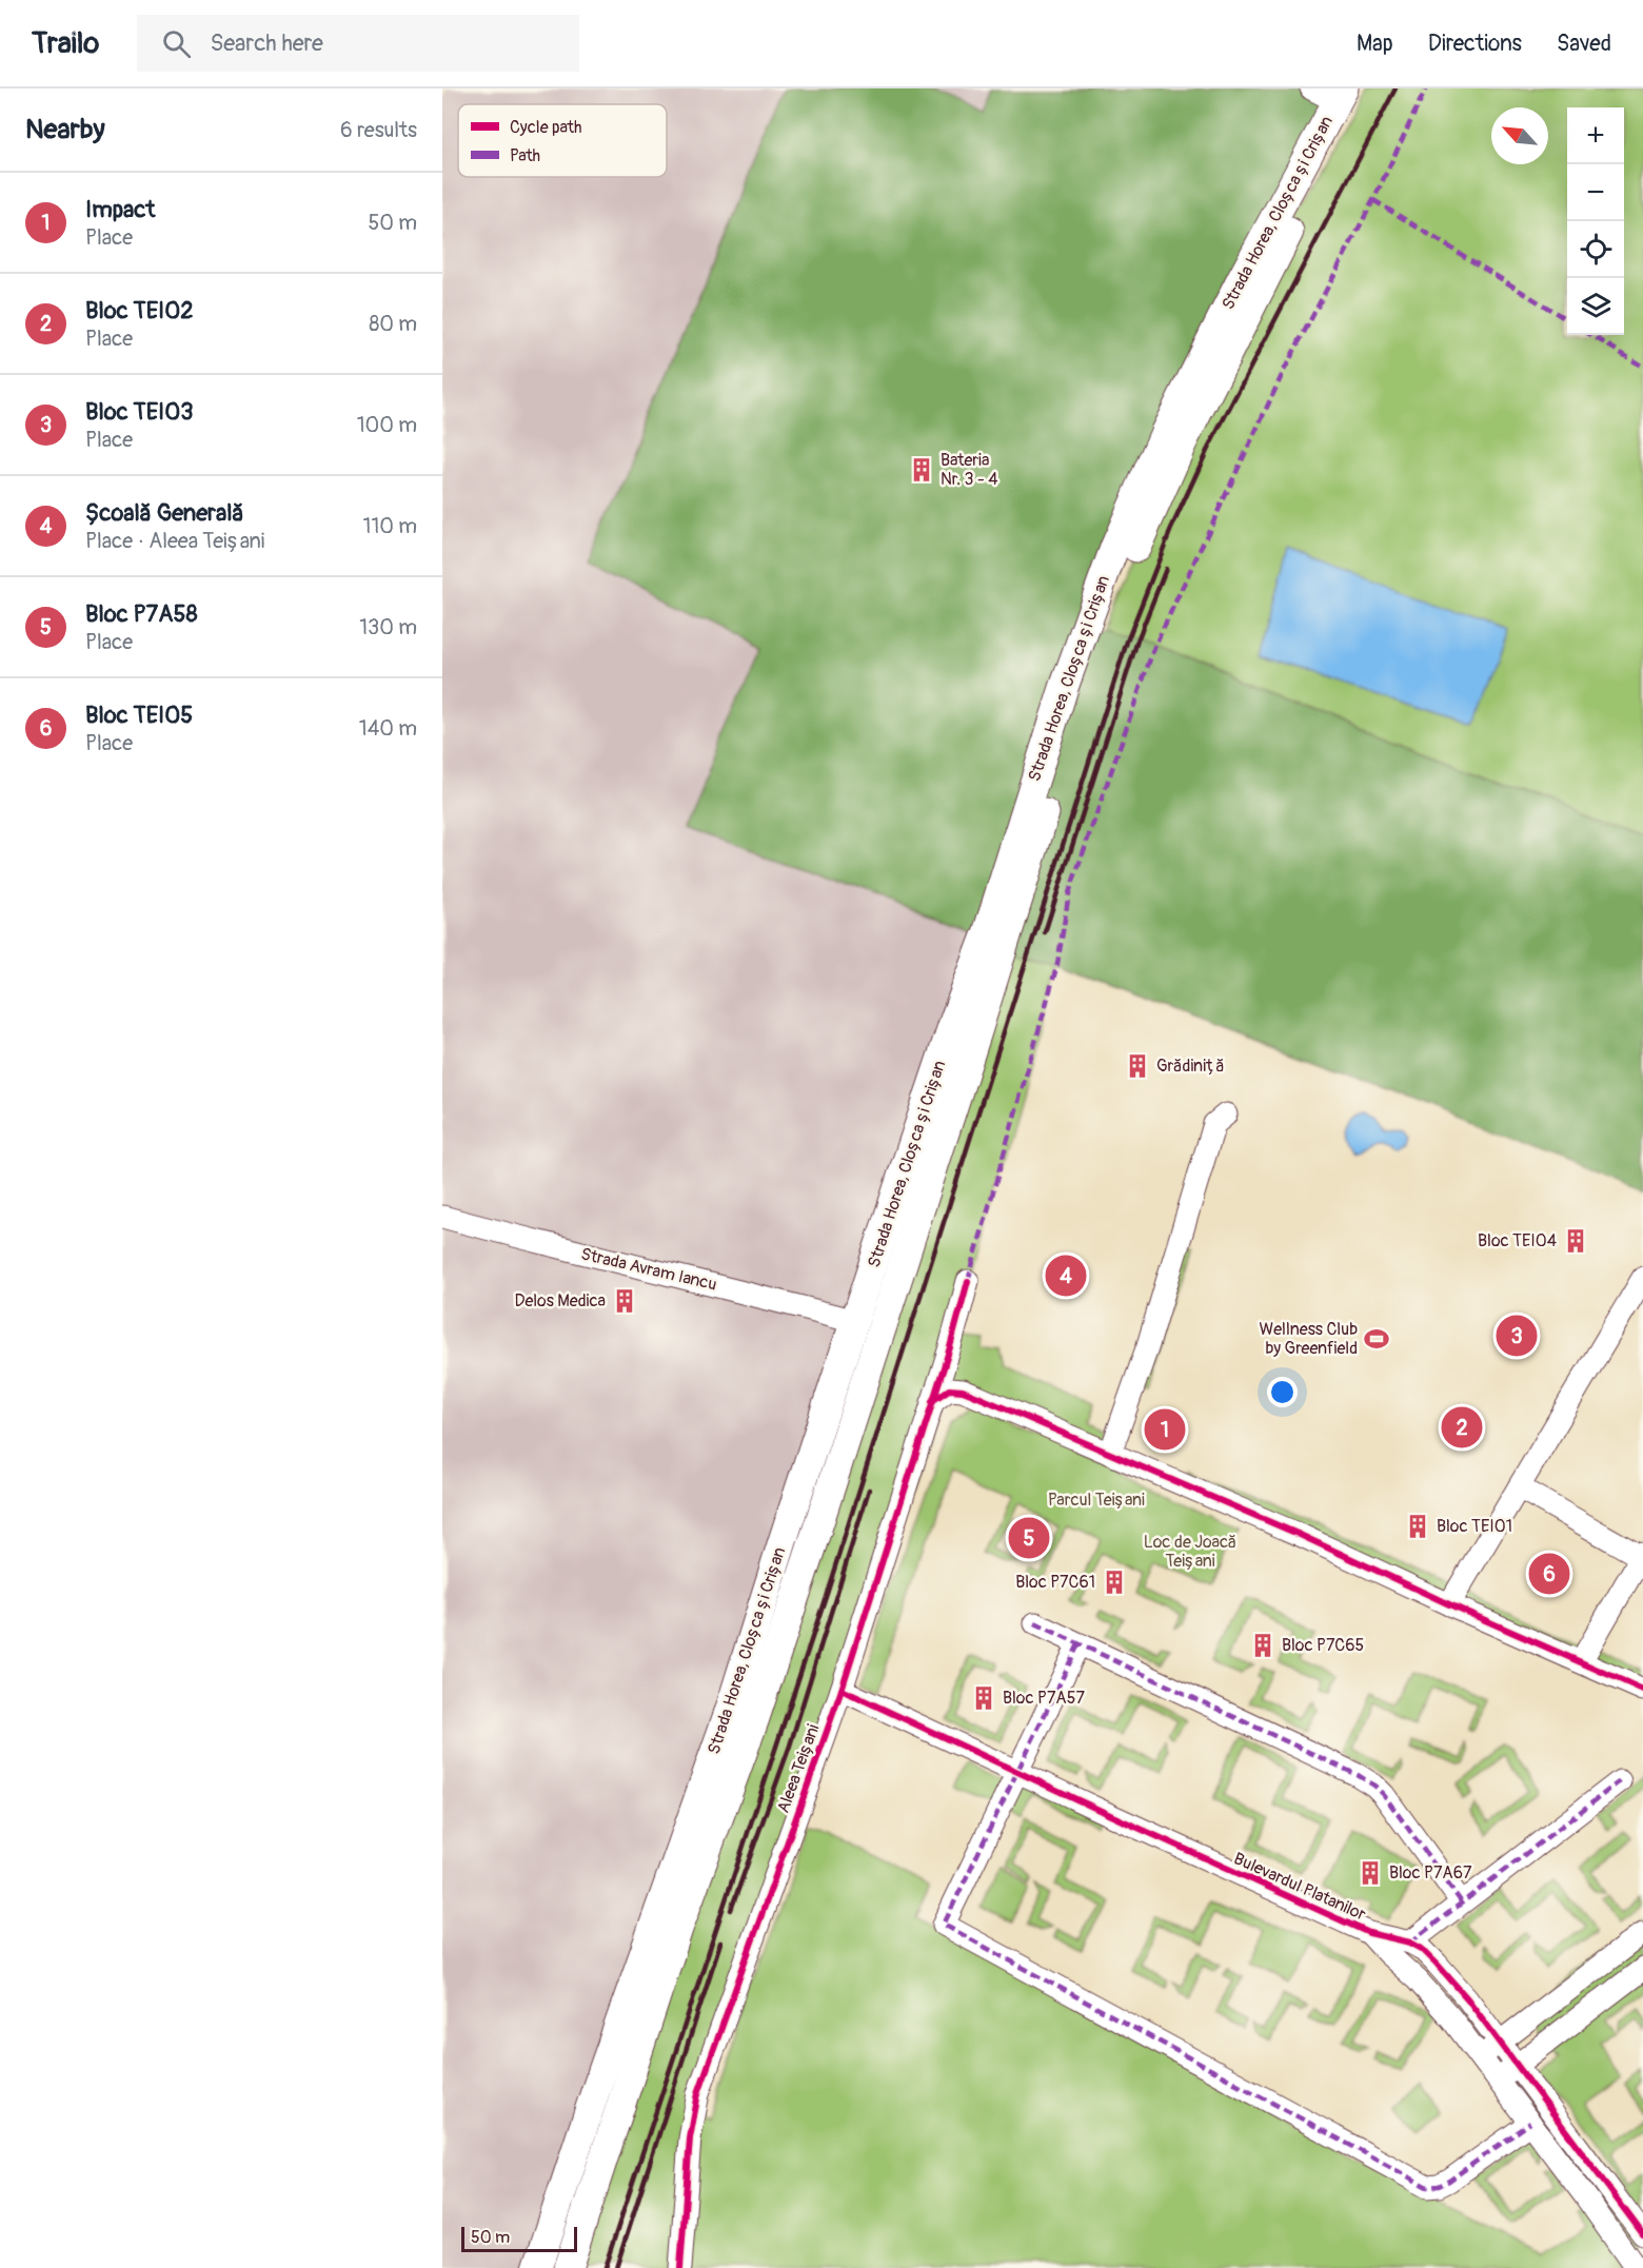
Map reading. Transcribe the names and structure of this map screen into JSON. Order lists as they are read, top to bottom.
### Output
{
  "streets": {
    "main road": ["Strada Horea, Cloșca și Crișan"],
    "street": ["Strada Avram Iancu", "Aleea Teișani", "Bulevardul Platanilor"]
  },
  "crossings": [
    ["Strada Horea, Cloșca și Crișan", "Strada Avram Iancu"],
    ["Aleea Teișani", "Bulevardul Platanilor"]
  ],
  "parks": ["Parcul Teișani", "Loc de Joacă Teișani"],
  "places": {
    "building": [
      "Bateria Nr. 3 - 4",
      "Grădiniță",
      "Bloc TEI04",
      "Delos Medica",
      "Bloc TEI01",
      "Bloc P7C61",
      "Bloc P7C65",
      "Bloc P7A57",
      "Bloc P7A67"
    ],
    "sports": ["Wellness Club by Greenfield"]
  },
  "legend": ["Cycle path", "Path"],
  "scale_bar": "50 m",
  "north": "top left",
  "page": {
    "header": "Trailo",
    "search": "Search here",
    "nav": ["Map", "Directions", "Saved"],
    "heading": ["Nearby", "6 results"],
    "map_buttons": ["+", "−"],
    "list": [
      {
        "mark": "1",
        "name": "Impact",
        "note": "Place",
        "value": "50 m"
      },
      {
        "mark": "2",
        "name": "Bloc TEI02",
        "note": "Place",
        "value": "80 m"
      },
      {
        "mark": "3",
        "name": "Bloc TEI03",
        "note": "Place",
        "value": "100 m"
      },
      {
        "mark": "4",
        "name": "Școală Generală",
        "note": "Place · Aleea Teișani",
        "value": "110 m"
      },
      {
        "mark": "5",
        "name": "Bloc P7A58",
        "note": "Place",
        "value": "130 m"
      },
      {
        "mark": "6",
        "name": "Bloc TEI05",
        "note": "Place",
        "value": "140 m"
      }
    ],
    "pins": [
      "4",
      "3",
      "2",
      "1",
      "5",
      "6"
    ],
    "scale": "50 m"
  }
}
